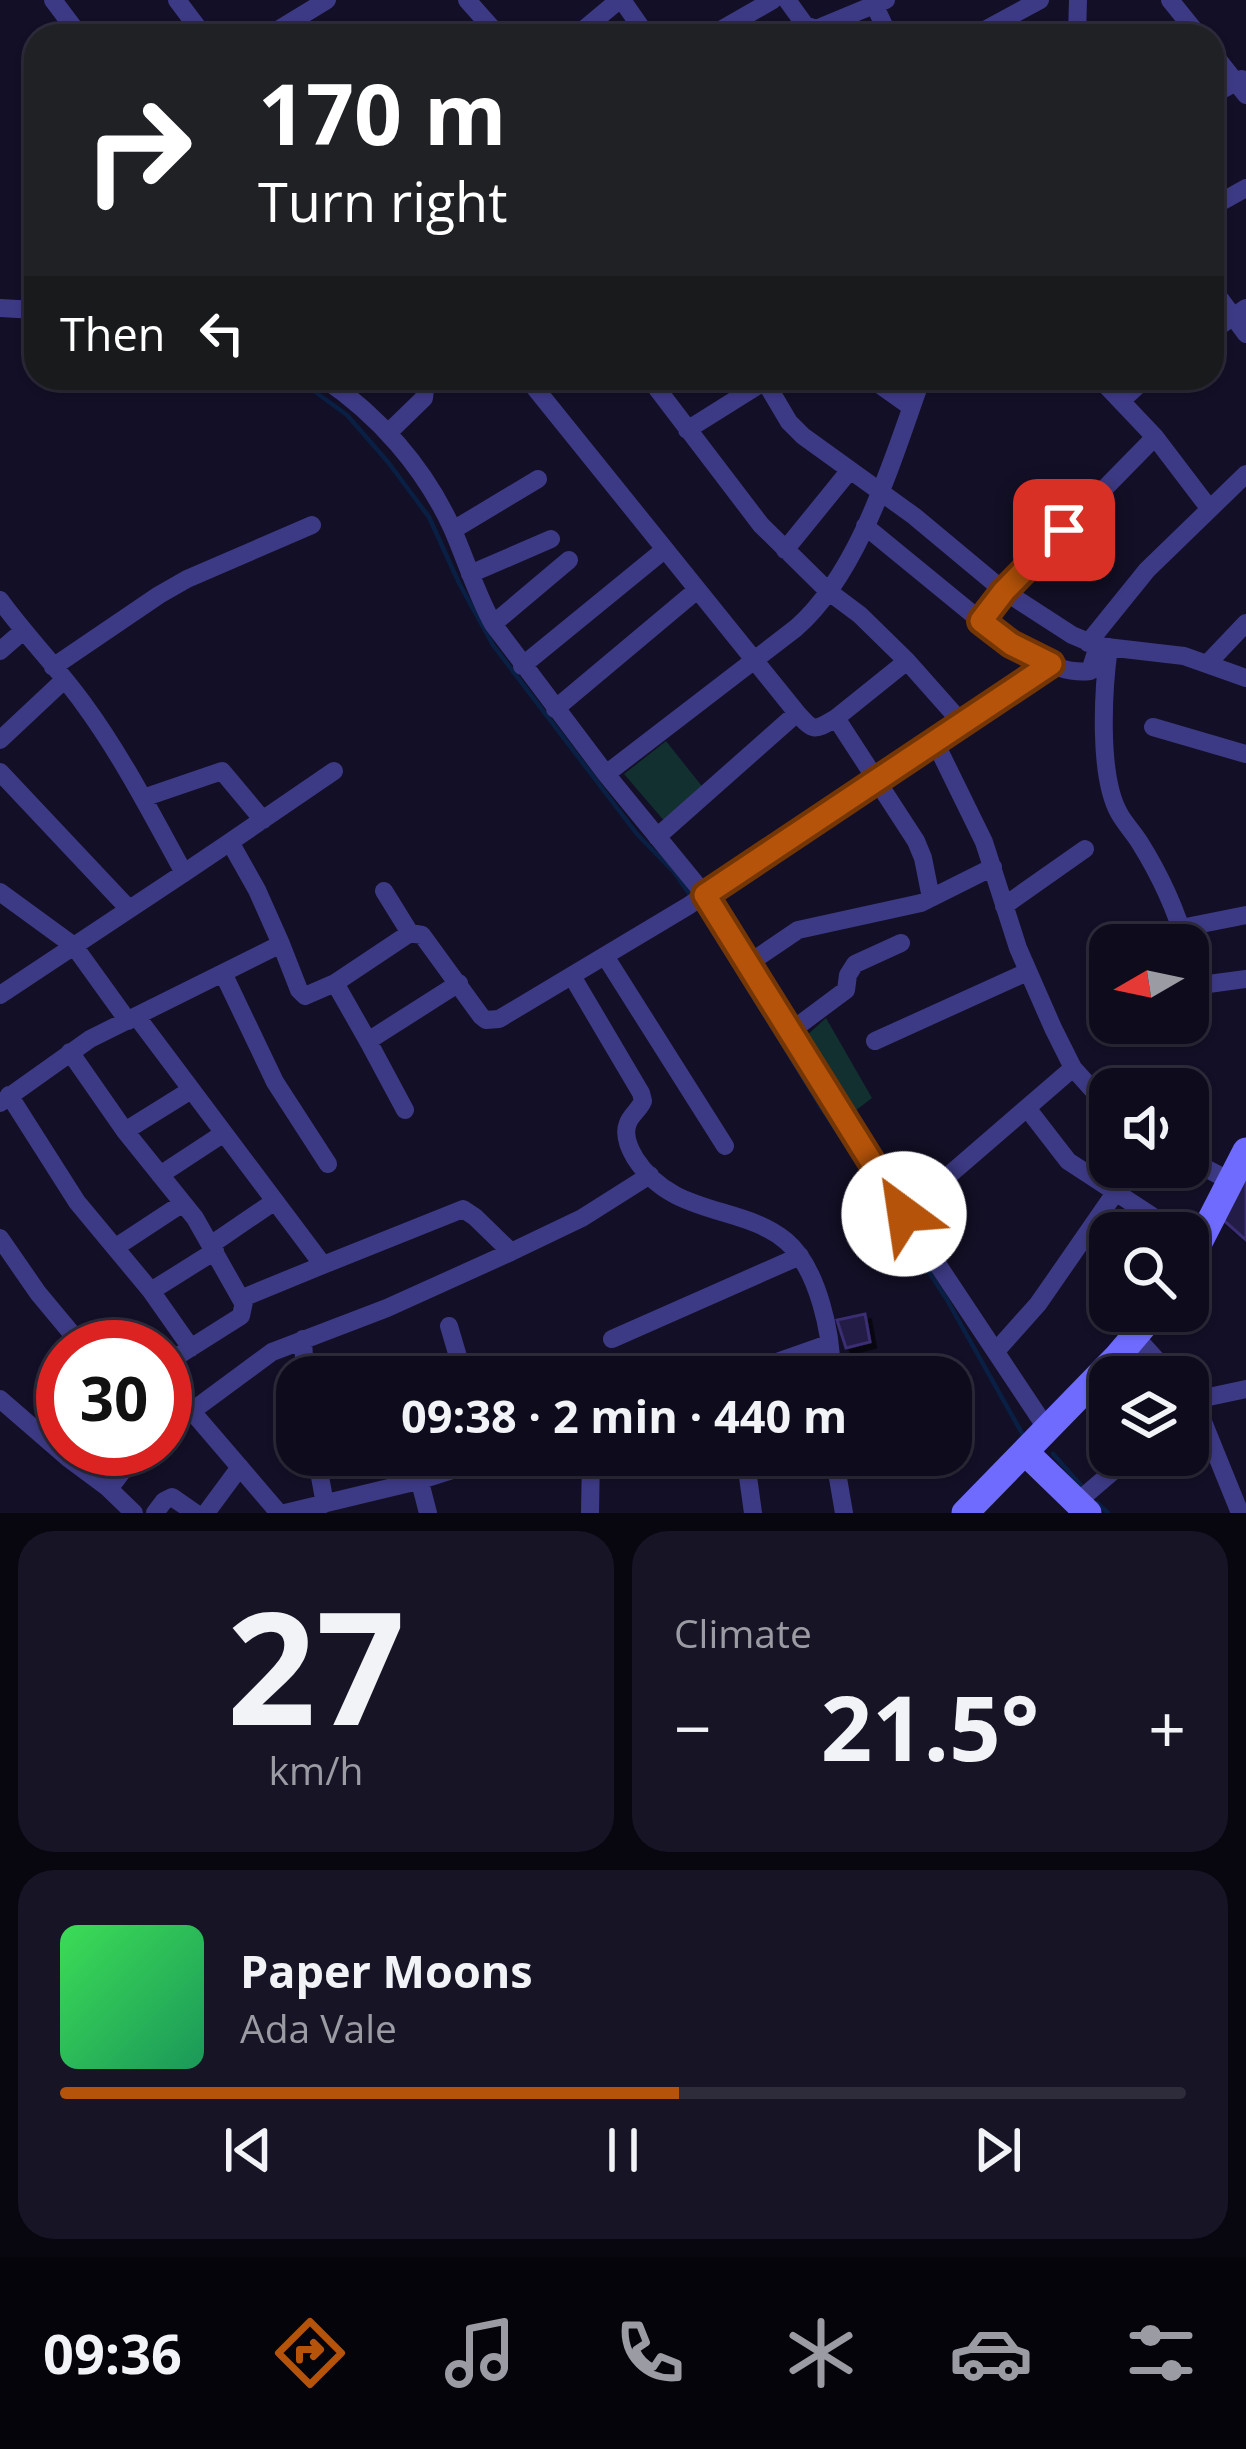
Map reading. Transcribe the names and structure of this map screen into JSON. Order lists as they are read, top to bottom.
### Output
{
  "north": "left",
  "page": {
    "turn": ["170 m", "Turn right"],
    "then": "Then",
    "limit": "30",
    "trip": "09:38 · 2 min · 440 m",
    "tile": [
      ["27", "km/h"],
      "Climate"
    ],
    "heat": ["−", "21.5°", "+"],
    "song": ["Paper Moons", "Ada Vale"],
    "tabs": "09:36"
  }
}
